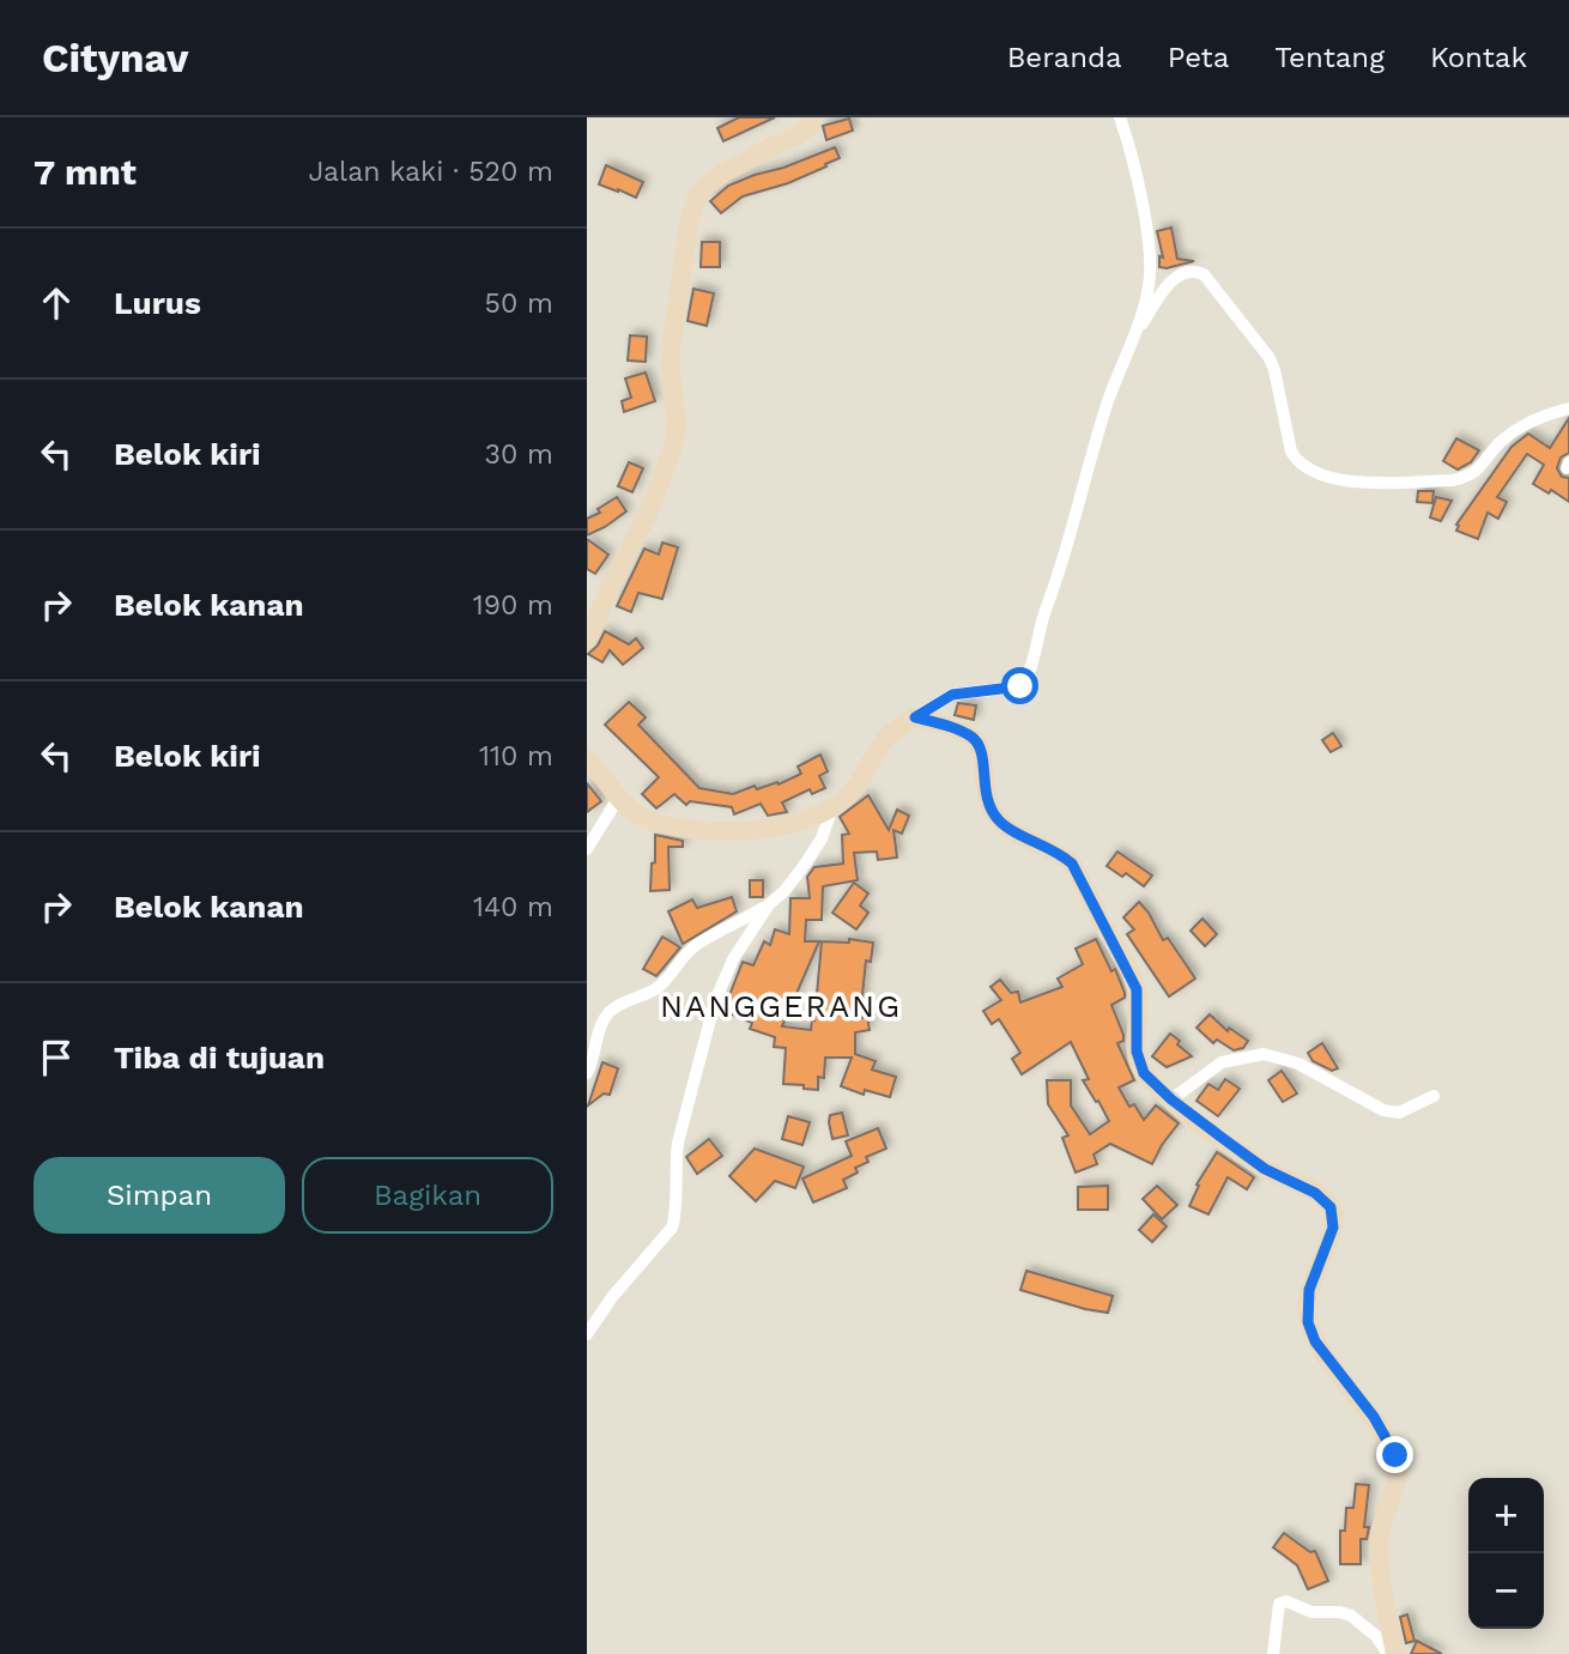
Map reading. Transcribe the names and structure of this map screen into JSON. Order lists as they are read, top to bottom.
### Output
{
  "districts": ["NANGGERANG"],
  "page": {
    "header": "Citynav",
    "nav": [
      "Beranda",
      "Peta",
      "Tentang",
      "Kontak"
    ],
    "heading": ["7 mnt", "Jalan kaki · 520 m"],
    "list": [
      ["Lurus", "50 m"],
      ["Belok kiri", "30 m"],
      ["Belok kanan", "190 m"],
      ["Belok kiri", "110 m"],
      ["Belok kanan", "140 m"],
      "Tiba di tujuan"
    ],
    "buttons": ["Simpan", "Bagikan"],
    "map_buttons": ["+", "−"]
  }
}
